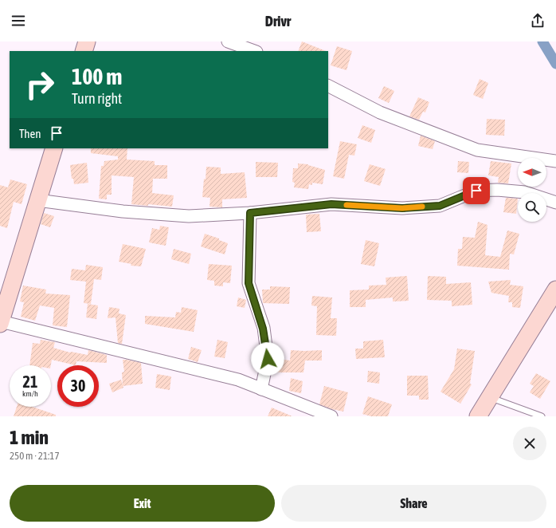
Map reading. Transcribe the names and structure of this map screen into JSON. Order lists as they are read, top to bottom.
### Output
{
  "north": "left",
  "page": {
    "header": "Drivr",
    "turn": ["100 m", "Turn right"],
    "then": "Then",
    "speed": "21 km/h",
    "limit": "30",
    "heading": ["1 min", "250 m · 21:17"],
    "buttons": ["Exit", "Share"]
  }
}
